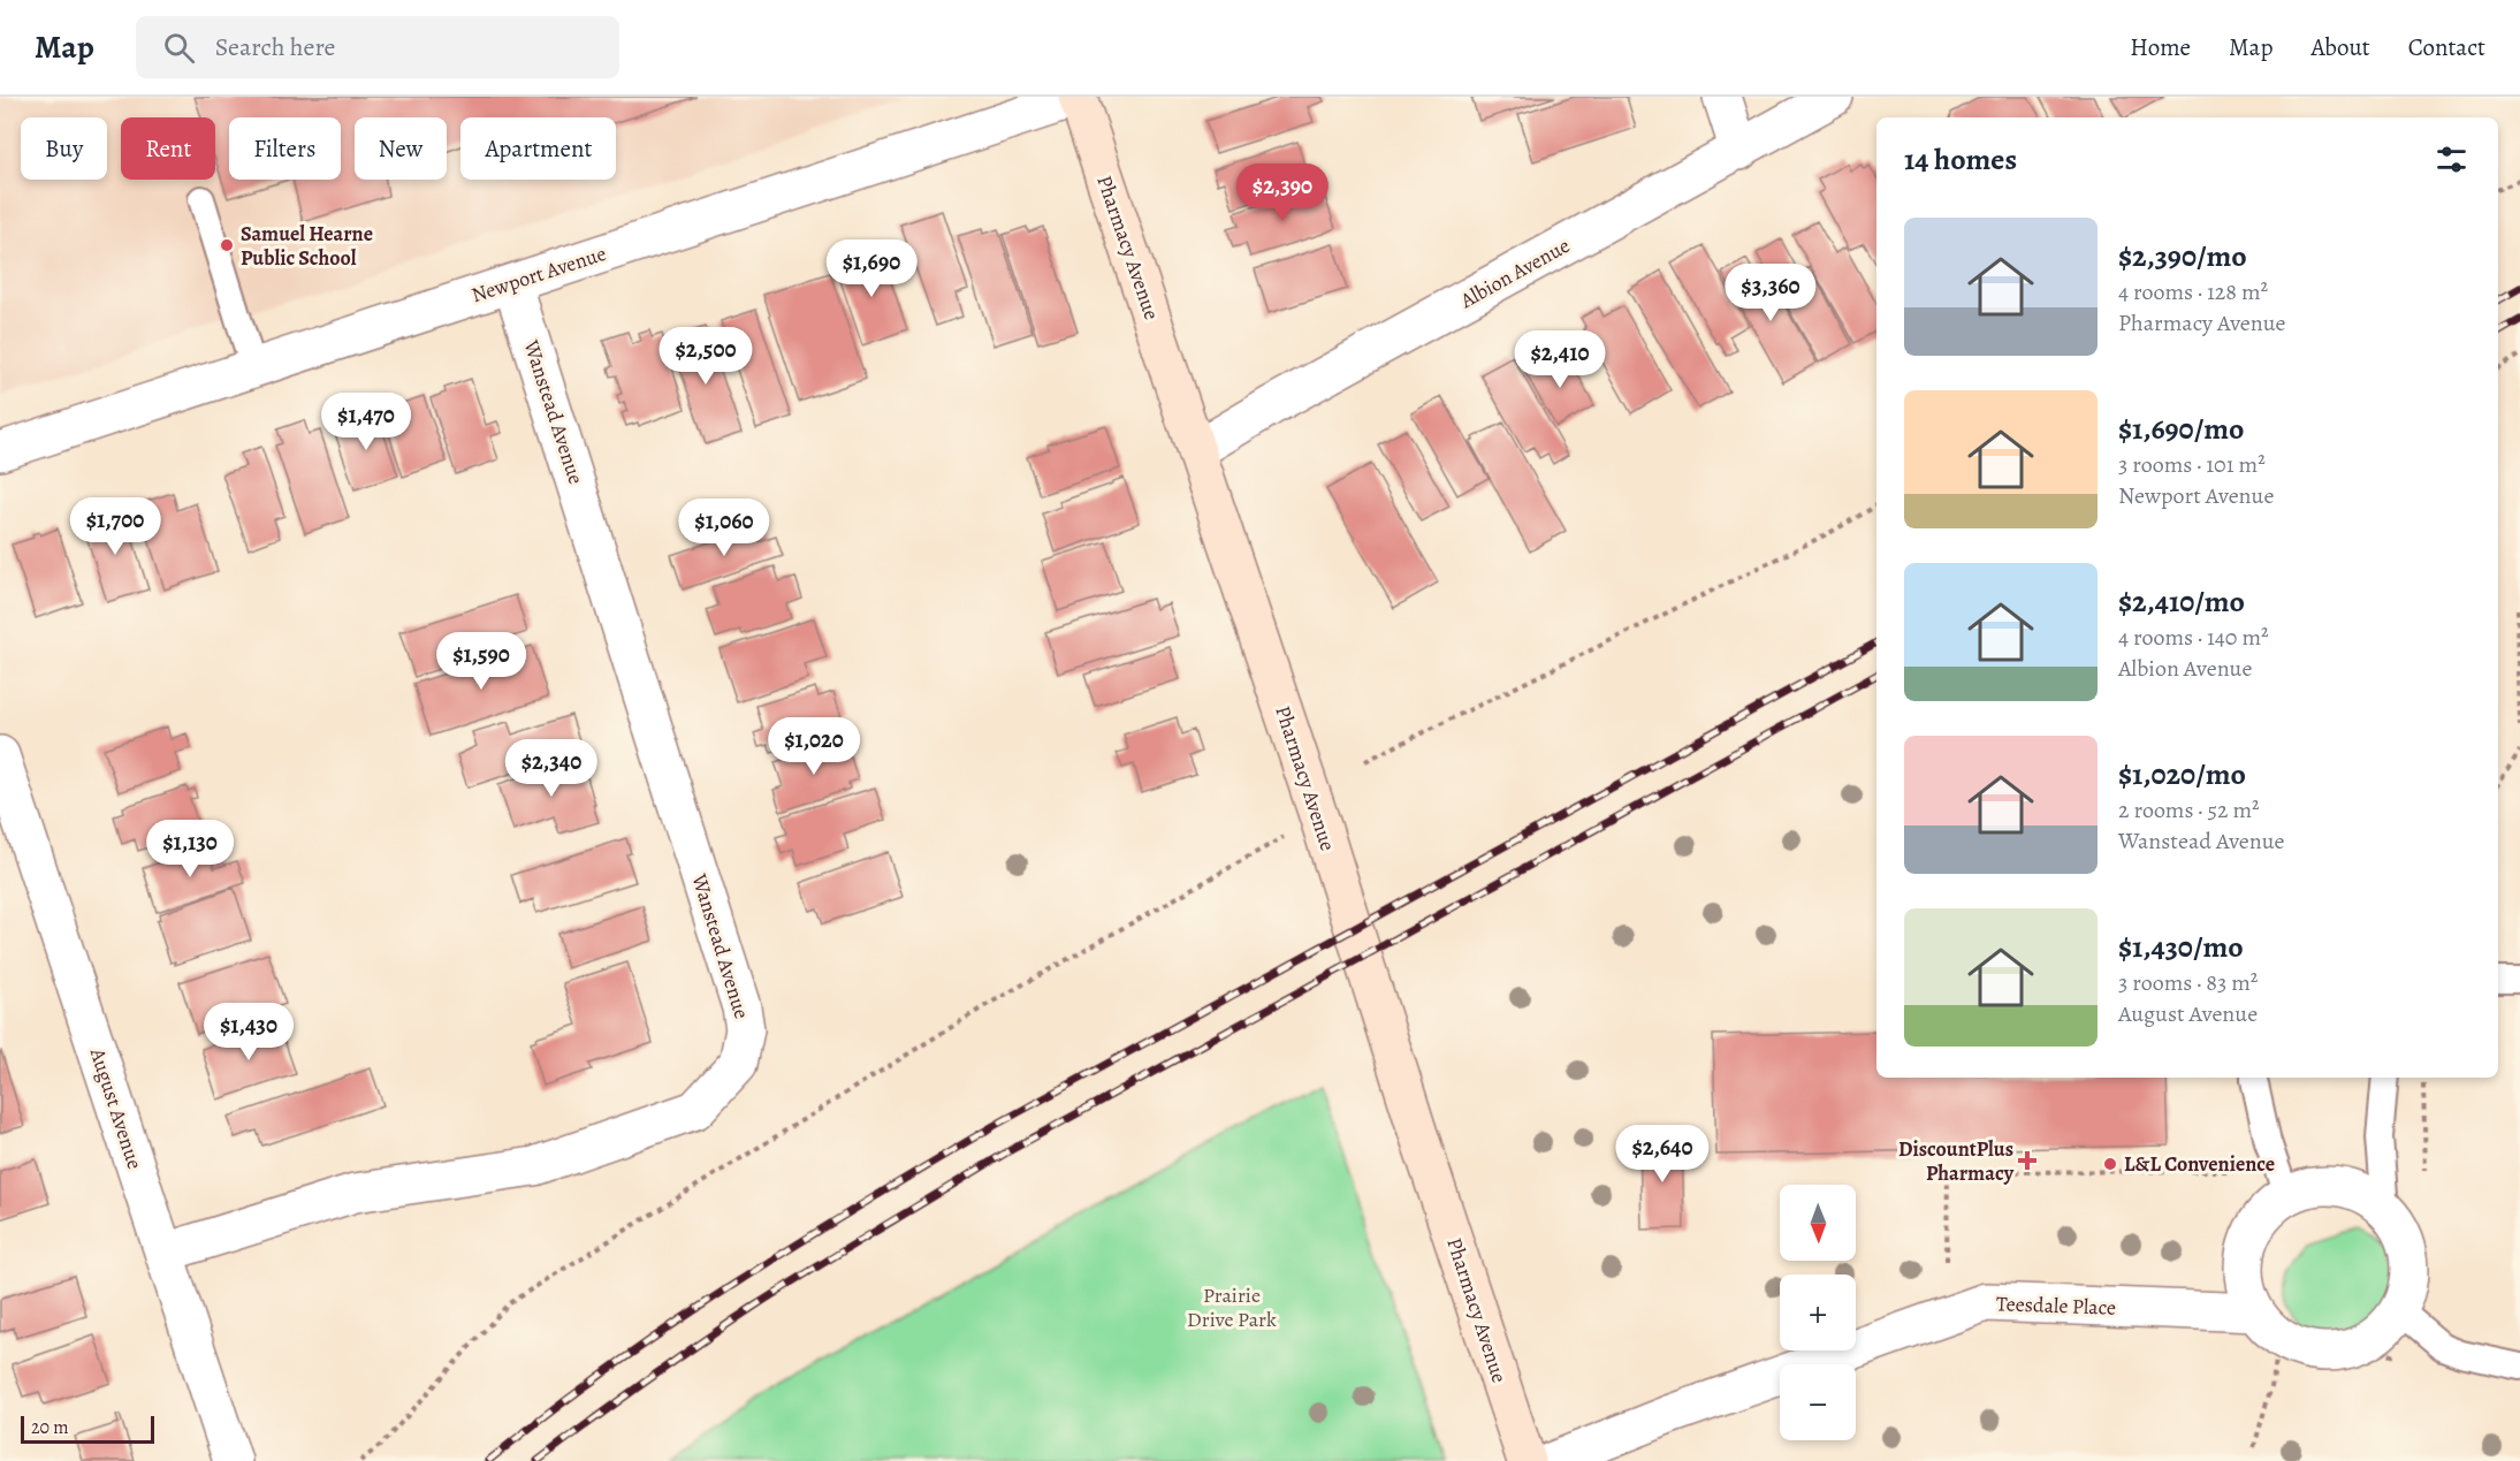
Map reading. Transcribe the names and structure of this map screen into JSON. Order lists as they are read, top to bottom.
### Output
{
  "streets": {
    "street": [
      "Pharmacy Avenue",
      "Albion Avenue",
      "Newport Avenue",
      "Wanstead Avenue",
      "August Avenue",
      "Teesdale Place"
    ]
  },
  "crossings": [
    ["Pharmacy Avenue", "Albion Avenue"],
    ["Pharmacy Avenue", "Newport Avenue"],
    ["Newport Avenue", "Wanstead Avenue"],
    ["Wanstead Avenue", "August Avenue"]
  ],
  "parks": ["Prairie Drive Park"],
  "places": {
    "other": ["Samuel Hearne Public School", "L&L Convenience"],
    "health": ["DiscountPlus Pharmacy"]
  },
  "scale_bar": "20 m",
  "north": "bottom",
  "page": {
    "header": "Map",
    "search": "Search here",
    "nav": [
      "Home",
      "Map",
      "About",
      "Contact"
    ],
    "chip": [
      "Buy",
      "Rent",
      "Filters",
      "New",
      "Apartment"
    ],
    "heading": "14 homes",
    "price": [
      "$2,390",
      "$1,690",
      "$3,360",
      "$2,500",
      "$2,410",
      "$1,470",
      "$1,700",
      "$1,060",
      "$1,590",
      "$1,020",
      "$2,340",
      "$1,130",
      "$1,430",
      "$2,640"
    ],
    "list": [
      {
        "name": "$2,390/mo",
        "note": "4 rooms · 128 m² · Pharmacy Avenue"
      },
      {
        "name": "$1,690/mo",
        "note": "3 rooms · 101 m² · Newport Avenue"
      },
      {
        "name": "$2,410/mo",
        "note": "4 rooms · 140 m² · Albion Avenue"
      },
      {
        "name": "$1,020/mo",
        "note": "2 rooms · 52 m² · Wanstead Avenue"
      },
      {
        "name": "$1,430/mo",
        "note": "3 rooms · 83 m² · August Avenue"
      }
    ],
    "map_buttons": ["+", "−"],
    "scale": "20 m"
  }
}
